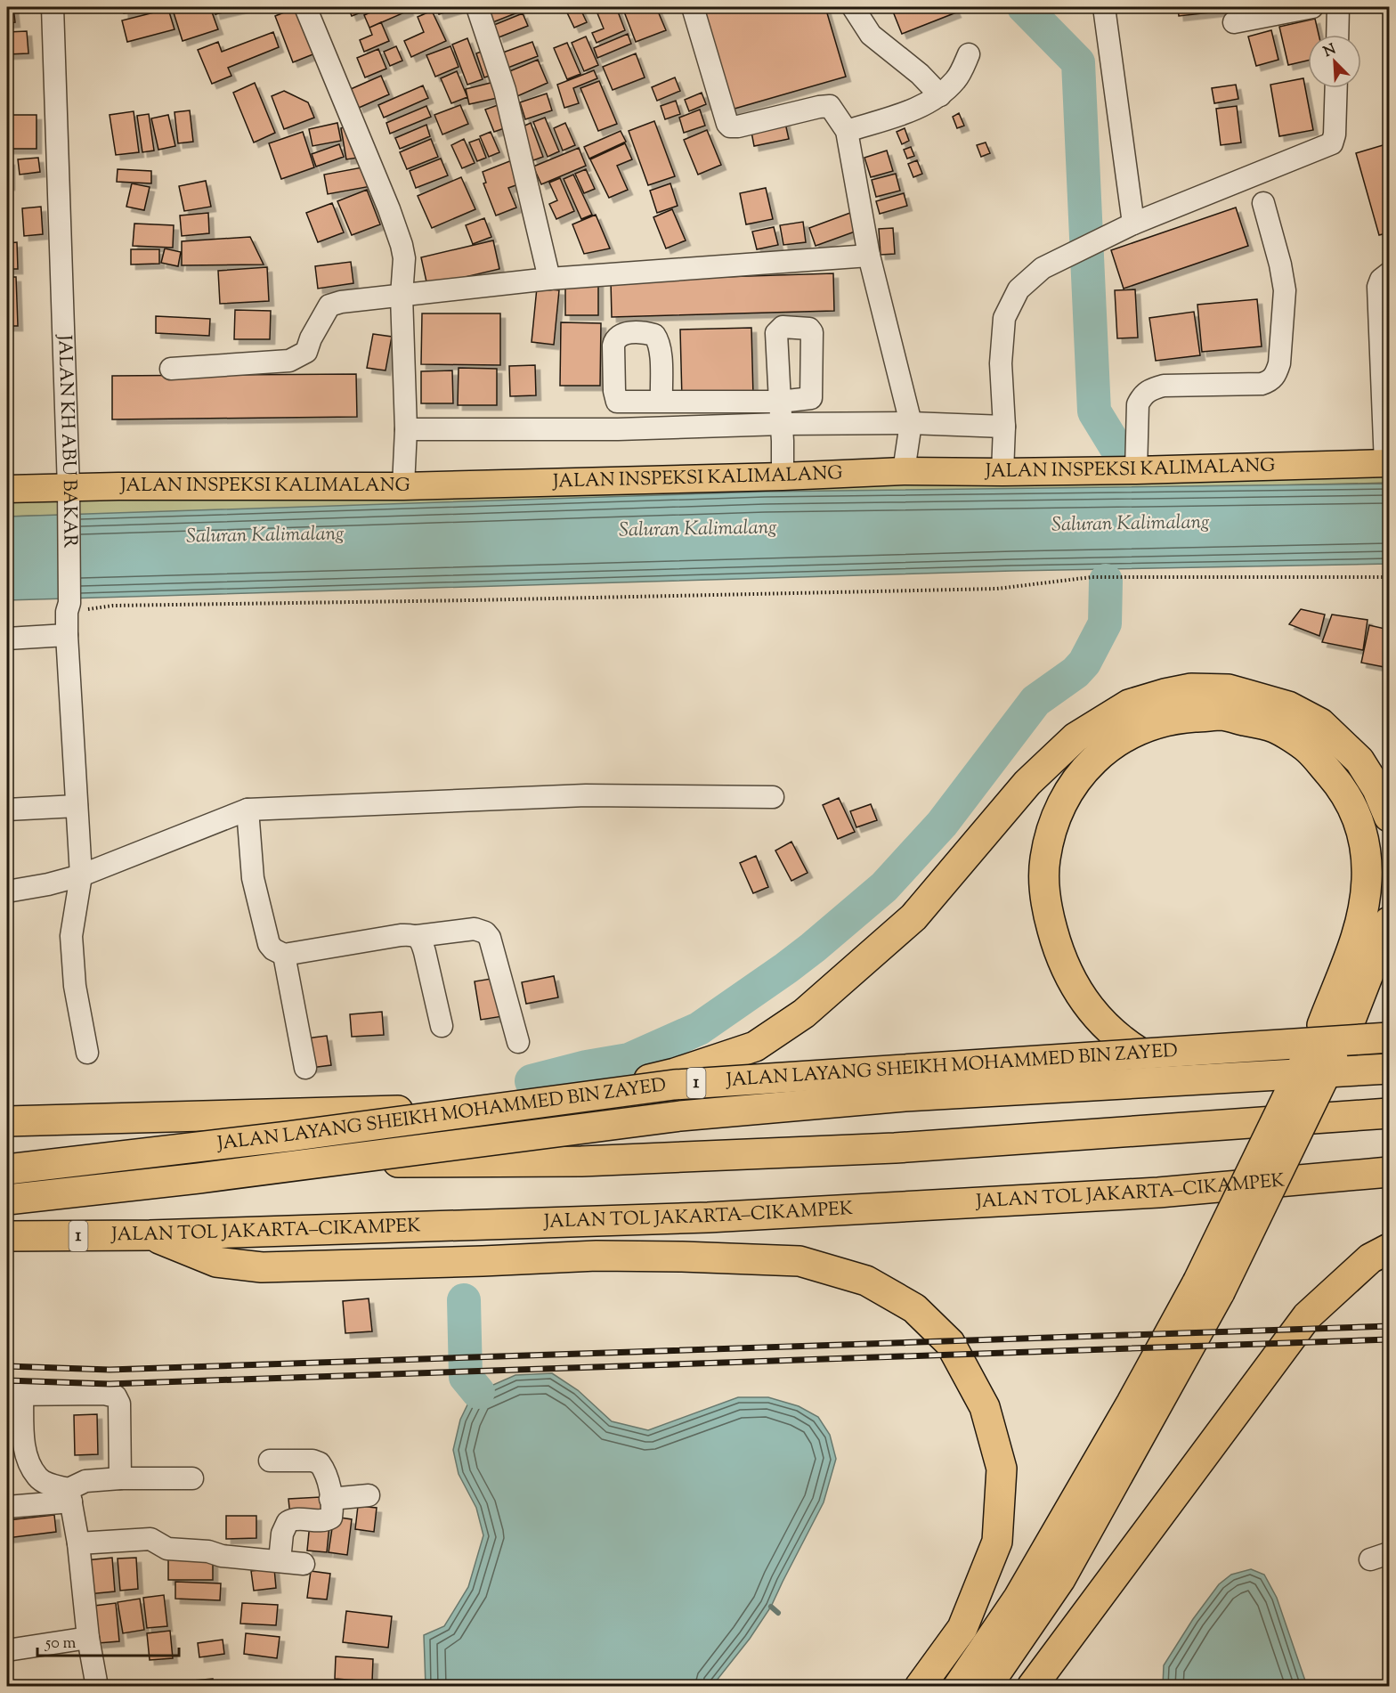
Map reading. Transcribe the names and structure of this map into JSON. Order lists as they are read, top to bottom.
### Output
{
  "streets": {
    "highway": ["JALAN LAYANG SHEIKH MOHAMMED BIN ZAYED", "1", "JALAN TOL JAKARTA–CIKAMPEK"],
    "main road": ["JALAN INSPEKSI KALIMALANG"],
    "street": ["JALAN KH ABU BAKAR"]
  },
  "crossings": [
    ["JALAN KH ABU BAKAR", "JALAN INSPEKSI KALIMALANG"]
  ],
  "water": ["Saluran Kalimalang"],
  "scale_bar": "50 m",
  "north": "top left"
}
